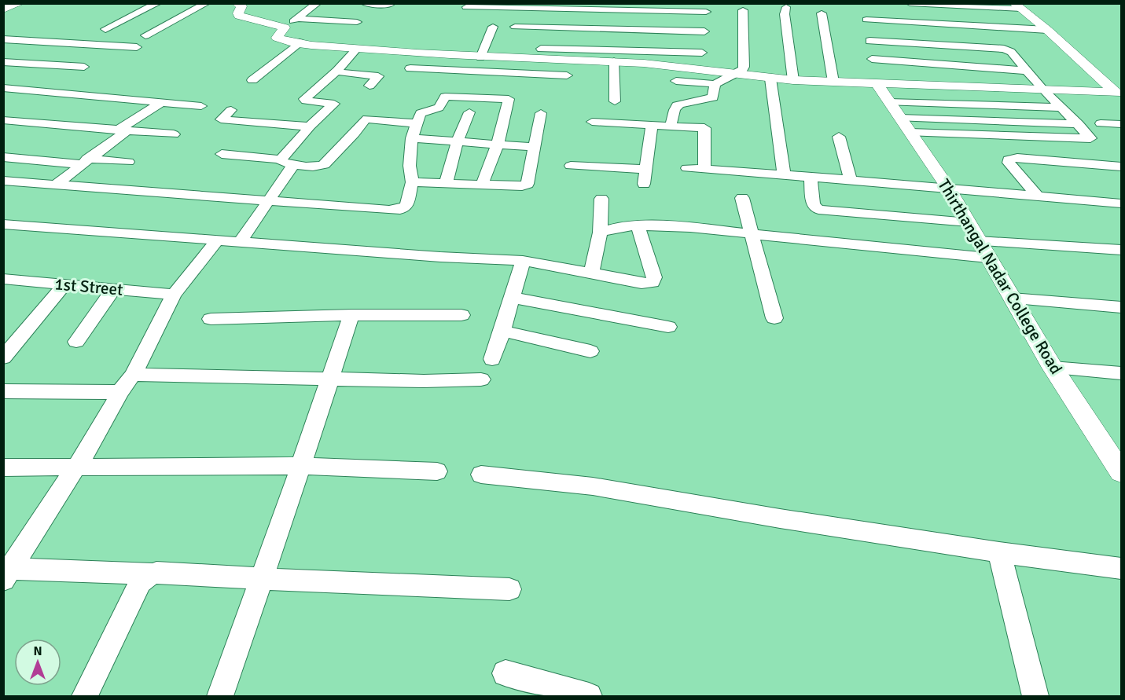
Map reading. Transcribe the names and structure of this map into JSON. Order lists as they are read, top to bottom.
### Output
{
  "streets": {
    "street": ["Thirthangal Nadar College Road", "1st Street"]
  },
  "north": "top"
}
